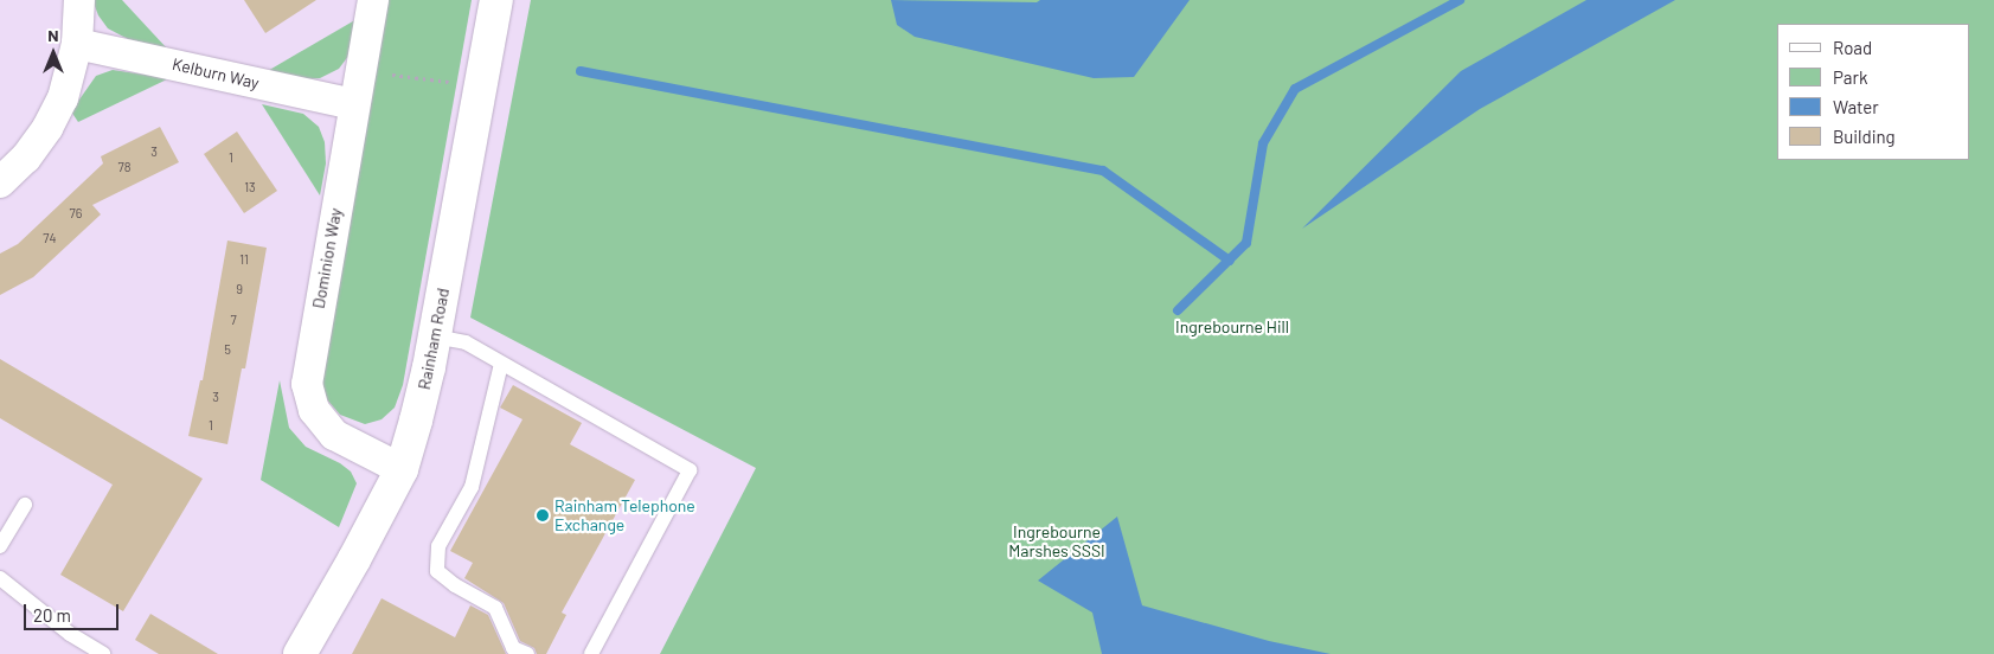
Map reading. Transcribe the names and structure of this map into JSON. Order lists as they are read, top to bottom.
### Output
{
  "streets": {
    "main road": ["Rainham Road"],
    "street": ["Kelburn Way", "Dominion Way"]
  },
  "crossings": [
    ["Kelburn Way", "Dominion Way"],
    ["Dominion Way", "Rainham Road"]
  ],
  "parks": ["Ingrebourne Hill", "Ingrebourne Marshes SSSI"],
  "places": ["Rainham Telephone Exchange"],
  "house_numbers": [
    "3",
    "1",
    "78",
    "13",
    "76",
    "74",
    "11",
    "9",
    "7",
    "5",
    "3",
    "1"
  ],
  "legend": [
    "Road",
    "Park",
    "Water",
    "Building"
  ],
  "scale_bar": "20 m",
  "north": "top"
}
